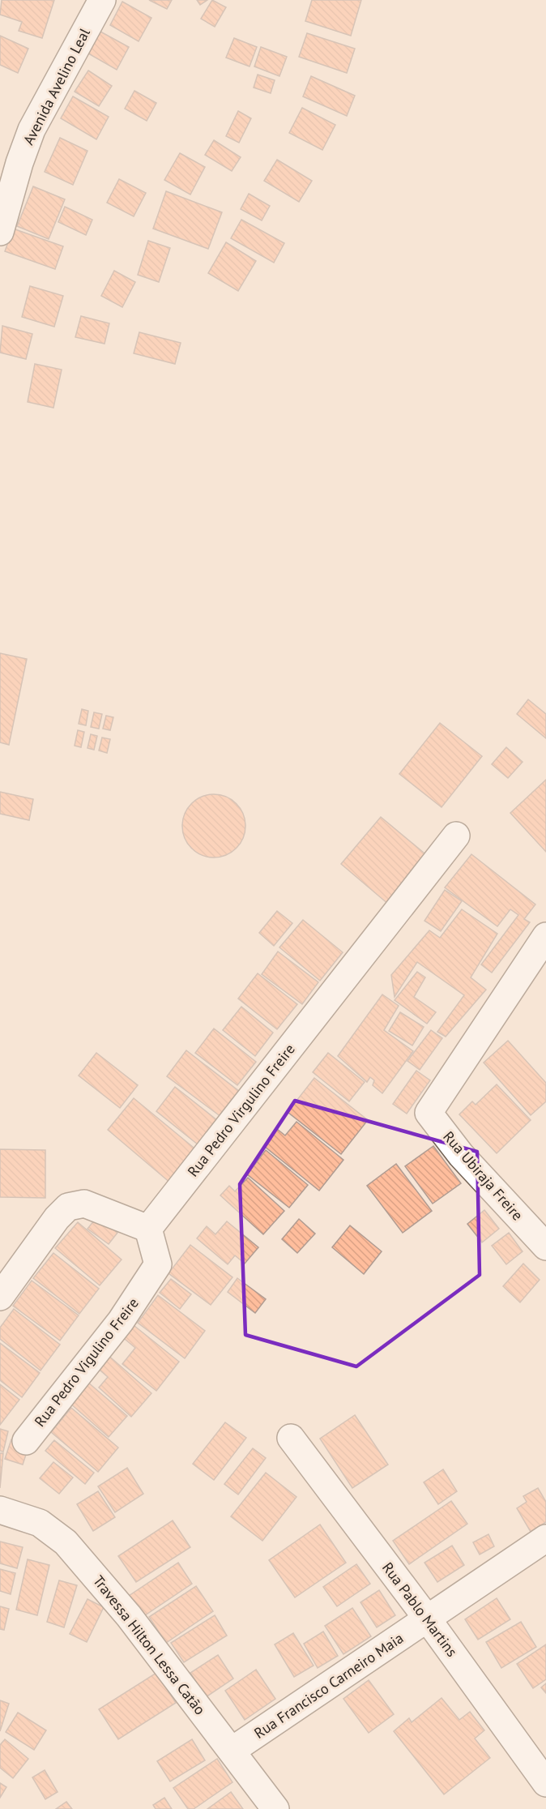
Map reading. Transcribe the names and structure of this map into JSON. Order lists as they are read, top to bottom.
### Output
{
  "streets": {
    "street": [
      "Avenida Avelino Leal",
      "Rua Pedro Virgulino Freire",
      "Rua Ubiraja Freire",
      "Rua Pedro Vigulino Freire",
      "Rua Pablo Martins",
      "Travessa Hilton Lessa Catão",
      "Rua Francisco Carneiro Maia"
    ]
  },
  "crossings": [
    ["Rua Pedro Virgulino Freire", "Rua Pedro Vigulino Freire"],
    ["Rua Pablo Martins", "Rua Francisco Carneiro Maia"],
    ["Travessa Hilton Lessa Catão", "Rua Francisco Carneiro Maia"]
  ]
}
